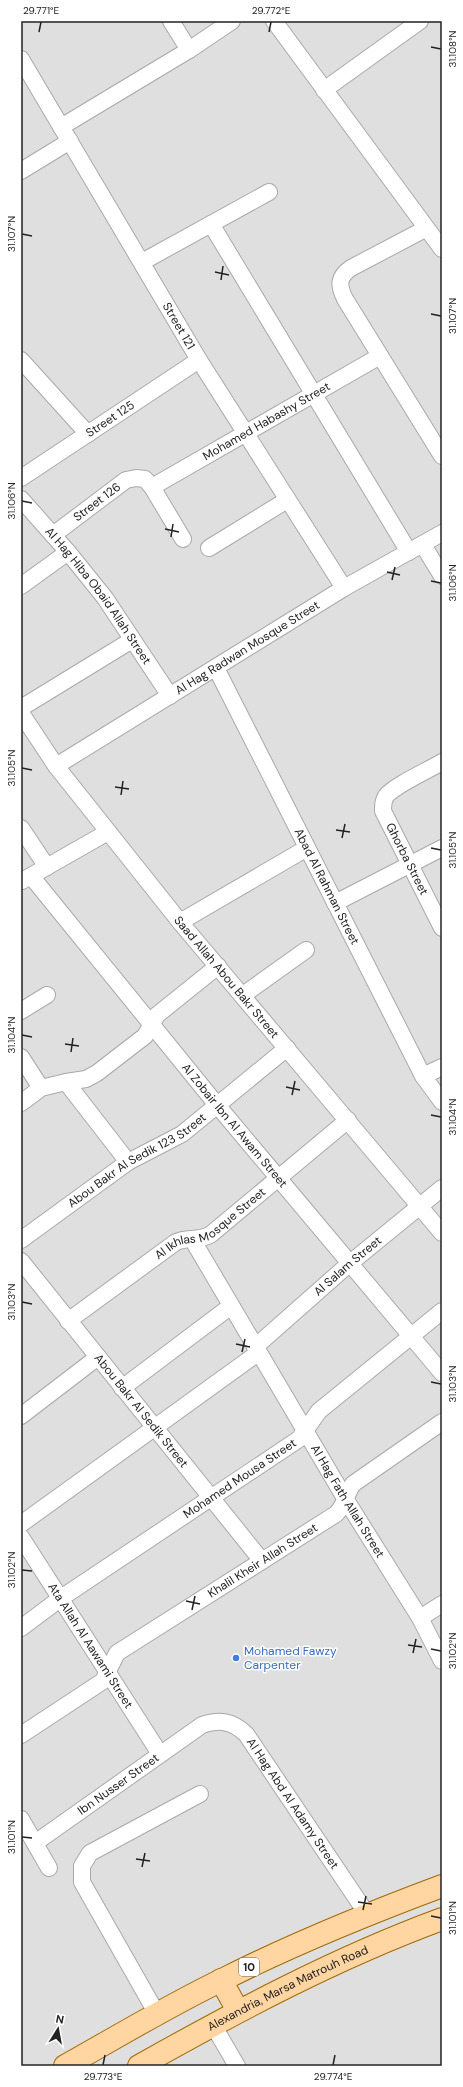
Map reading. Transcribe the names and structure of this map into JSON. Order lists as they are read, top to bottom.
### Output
{
  "streets": {
    "main road": ["10", "Alexandria, Marsa Matrouh Road"],
    "street": [
      "Street 121",
      "Street 125",
      "Mohamed Habashy Street",
      "Street 126",
      "Al Hag Hiba Obaid Allah Street",
      "Al Hag Radwan Mosque Street",
      "Ghorba Street",
      "Abad Al Rahman Street",
      "Saad Allah Abou Bakr Street",
      "Al Zobair Ibn Al Awam Street",
      "Abou Bakr Al Sedik 123 Street",
      "Al Ikhlas Mosque Street",
      "Al Salam Street",
      "Abou Bakr Al Sedik Street",
      "Mohamed Mousa Street",
      "Al Hag Fath Allah Street",
      "Khalil Kheir Allah Street",
      "Ata Allah Al Aawami Street",
      "Ibn Nusser Street",
      "Al Hag Abd Al Adamy Street"
    ]
  },
  "crossings": [
    ["Street 121", "Street 125"],
    ["Street 121", "Mohamed Habashy Street"],
    ["Street 121", "Al Hag Radwan Mosque Street"],
    ["Mohamed Habashy Street", "Street 126"],
    ["Street 126", "Al Hag Hiba Obaid Allah Street"],
    ["Al Hag Hiba Obaid Allah Street", "Al Hag Radwan Mosque Street"],
    ["Al Hag Radwan Mosque Street", "Abad Al Rahman Street"],
    ["Al Hag Radwan Mosque Street", "Saad Allah Abou Bakr Street"],
    ["Saad Allah Abou Bakr Street", "Abou Bakr Al Sedik 123 Street"],
    ["Saad Allah Abou Bakr Street", "Al Ikhlas Mosque Street"],
    ["Saad Allah Abou Bakr Street", "Al Salam Street"],
    ["Al Zobair Ibn Al Awam Street", "Abou Bakr Al Sedik 123 Street"],
    ["Al Zobair Ibn Al Awam Street", "Al Ikhlas Mosque Street"],
    ["Al Zobair Ibn Al Awam Street", "Al Salam Street"],
    ["Al Zobair Ibn Al Awam Street", "Mohamed Mousa Street"],
    ["Al Ikhlas Mosque Street", "Abou Bakr Al Sedik Street"],
    ["Al Ikhlas Mosque Street", "Al Hag Fath Allah Street"],
    ["Al Salam Street", "Abou Bakr Al Sedik Street"],
    ["Al Salam Street", "Al Hag Fath Allah Street"],
    ["Abou Bakr Al Sedik Street", "Mohamed Mousa Street"],
    ["Abou Bakr Al Sedik Street", "Khalil Kheir Allah Street"],
    ["Mohamed Mousa Street", "Al Hag Fath Allah Street"],
    ["Mohamed Mousa Street", "Ata Allah Al Aawami Street"],
    ["Al Hag Fath Allah Street", "Khalil Kheir Allah Street"],
    ["Khalil Kheir Allah Street", "Ata Allah Al Aawami Street"],
    ["Ata Allah Al Aawami Street", "Ibn Nusser Street"],
    ["Ibn Nusser Street", "Al Hag Abd Al Adamy Street"],
    ["Al Hag Abd Al Adamy Street", "10"]
  ],
  "places": ["Mohamed Fawzy Carpenter"],
  "north": "top",
  "coordinates": [
    "29.771°E",
    "29.772°E",
    "31.108°N",
    "31.107°N",
    "31.106°N",
    "31.105°N",
    "31.104°N",
    "31.103°N",
    "31.102°N",
    "31.101°N",
    "29.773°E",
    "29.774°E"
  ]
}
